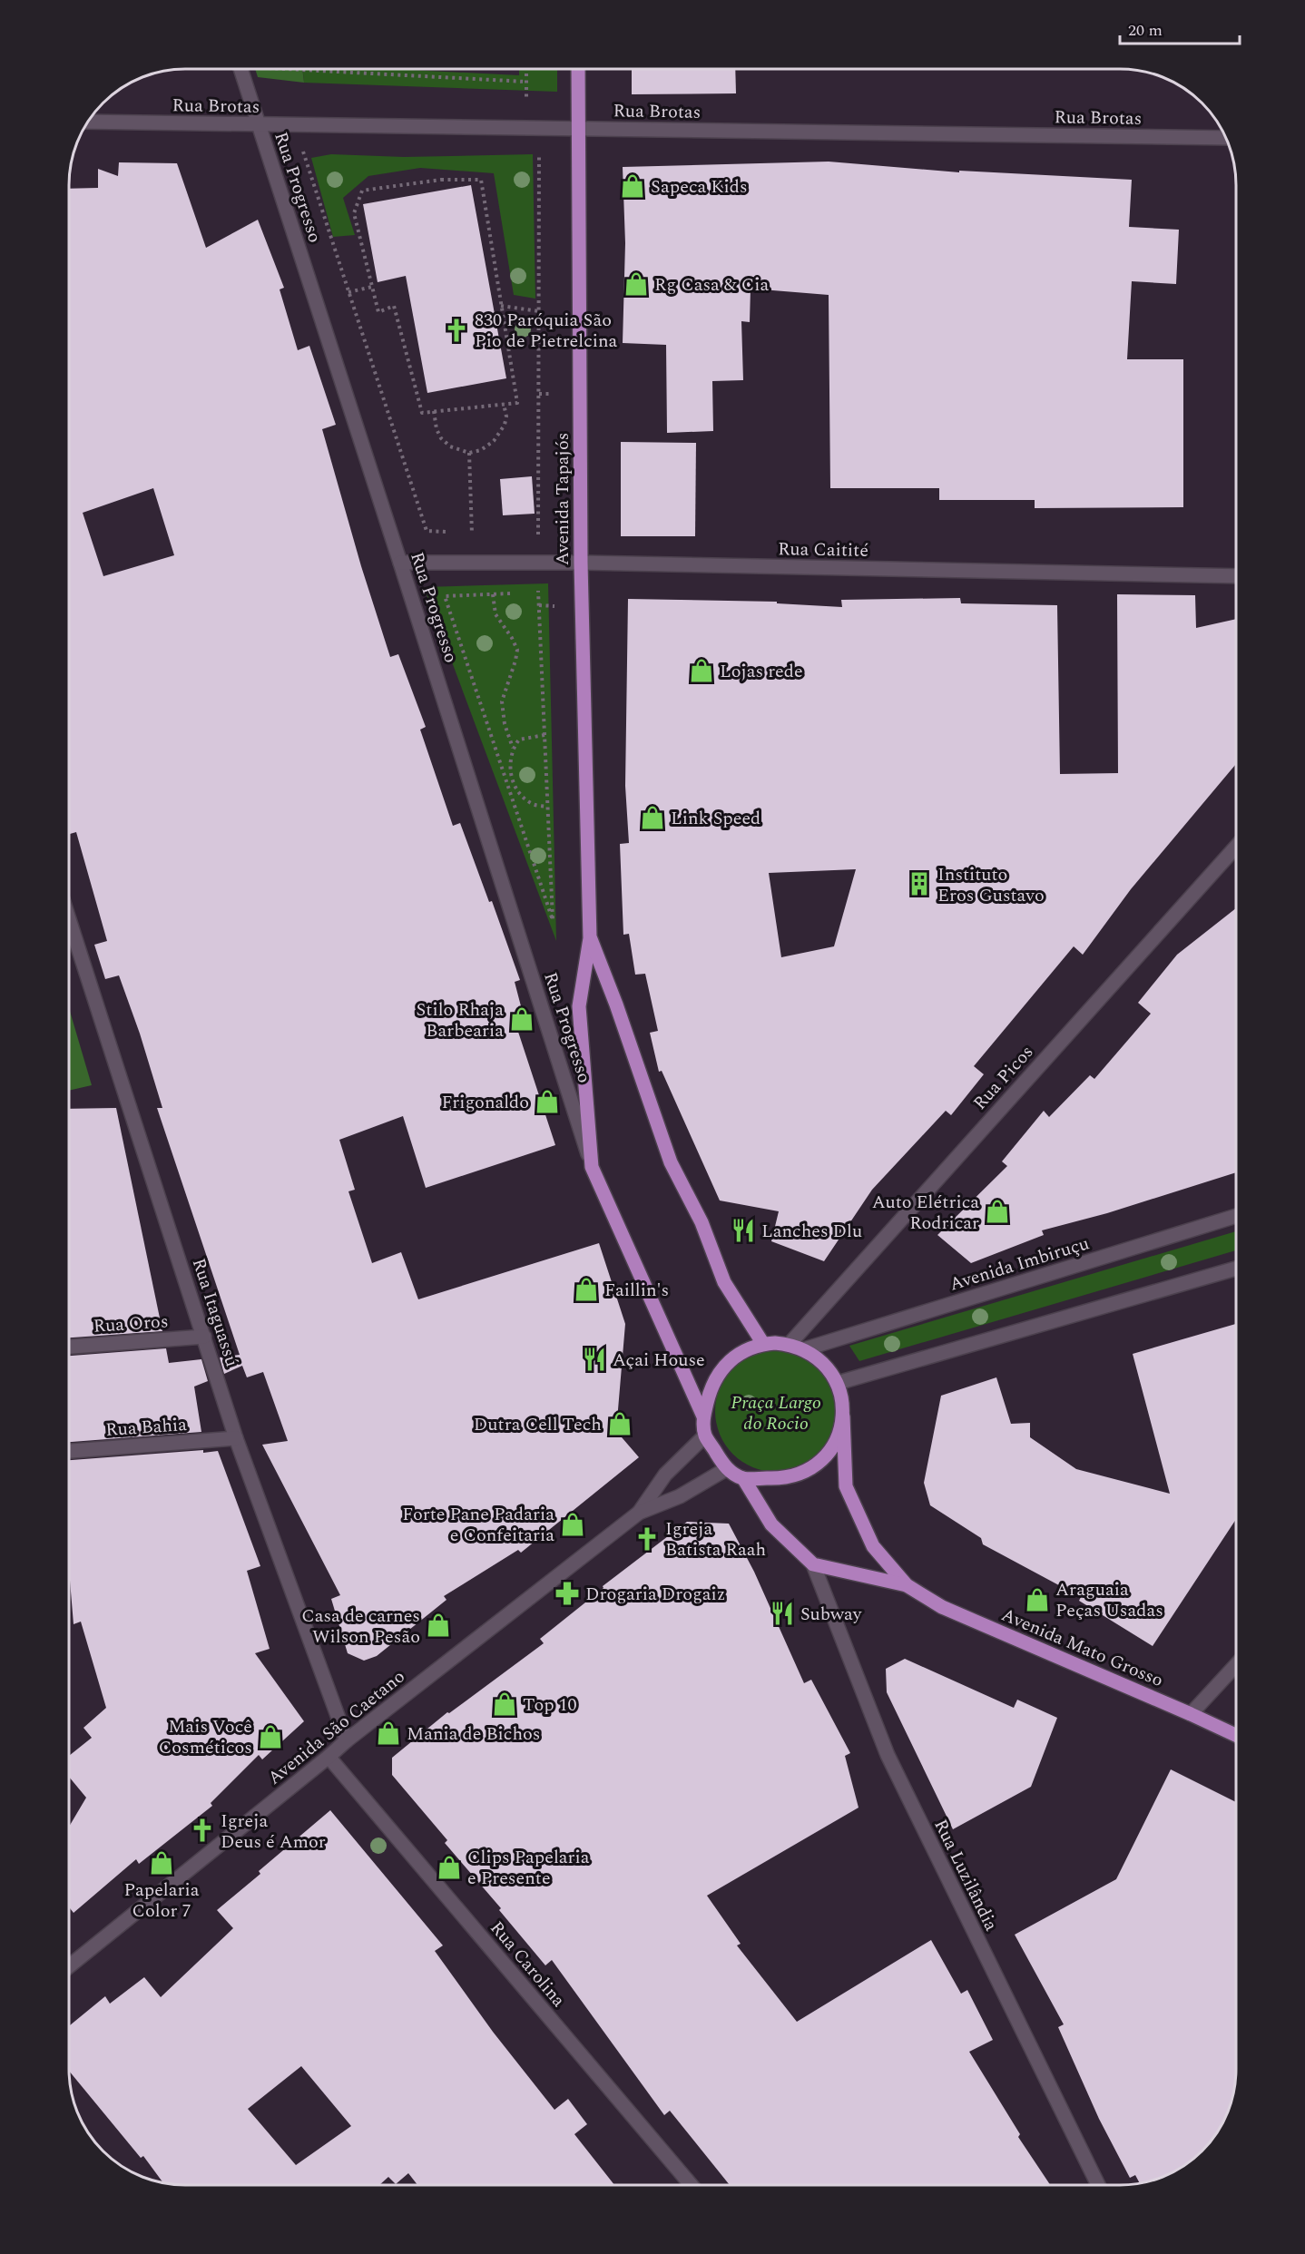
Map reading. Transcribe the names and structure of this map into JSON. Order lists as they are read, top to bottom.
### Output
{
  "streets": {
    "main road": ["Avenida Tapajós", "Avenida Mato Grosso"],
    "street": [
      "Rua Brotas",
      "Rua Progresso",
      "Rua Caitité",
      "Rua Picos",
      "Avenida Imbiruçu",
      "Rua Itaguassú",
      "Rua Oros",
      "Rua Bahia",
      "Avenida São Caetano",
      "Rua Luzilândia",
      "Rua Carolina"
    ]
  },
  "crossings": [
    ["Rua Brotas", "Rua Progresso"],
    ["Rua Brotas", "Avenida Tapajós"],
    ["Rua Progresso", "Rua Caitité"],
    ["Avenida Tapajós", "Rua Caitité"],
    ["Rua Picos", "Avenida Imbiruçu"],
    ["Rua Itaguassú", "Rua Oros"],
    ["Rua Itaguassú", "Rua Bahia"],
    ["Rua Itaguassú", "Avenida São Caetano"],
    ["Avenida São Caetano", "Rua Carolina"]
  ],
  "parks": ["Praça Largo do Rocio"],
  "places": {
    "shop": [
      "Sapeca Kids",
      "Rg Casa & Cia",
      "Lojas rede",
      "Link Speed",
      "Stilo Rhaja Barbearia",
      "Frigonaldo",
      "Auto Elétrica Rodricar",
      "Faillin's",
      "Dutra Cell Tech",
      "Forte Pane Padaria e Confeitaria",
      "Araguaia Peças Usadas",
      "Casa de carnes Wilson Pesão",
      "Top 10",
      "Mania de Bichos",
      "Mais Você Cosméticos",
      "Papelaria Color 7",
      "Clips Papelaria e Presente"
    ],
    "church": ["830 Paróquia São Pio de Pietrelcina", "Igreja Batista Raah", "Igreja Deus é Amor"],
    "building": ["Instituto Eros Gustavo"],
    "restaurant": ["Lanches Dlu", "Açai House", "Subway"],
    "pharmacy": ["Drogaria Drogaiz"]
  },
  "scale_bar": "20 m"
}
